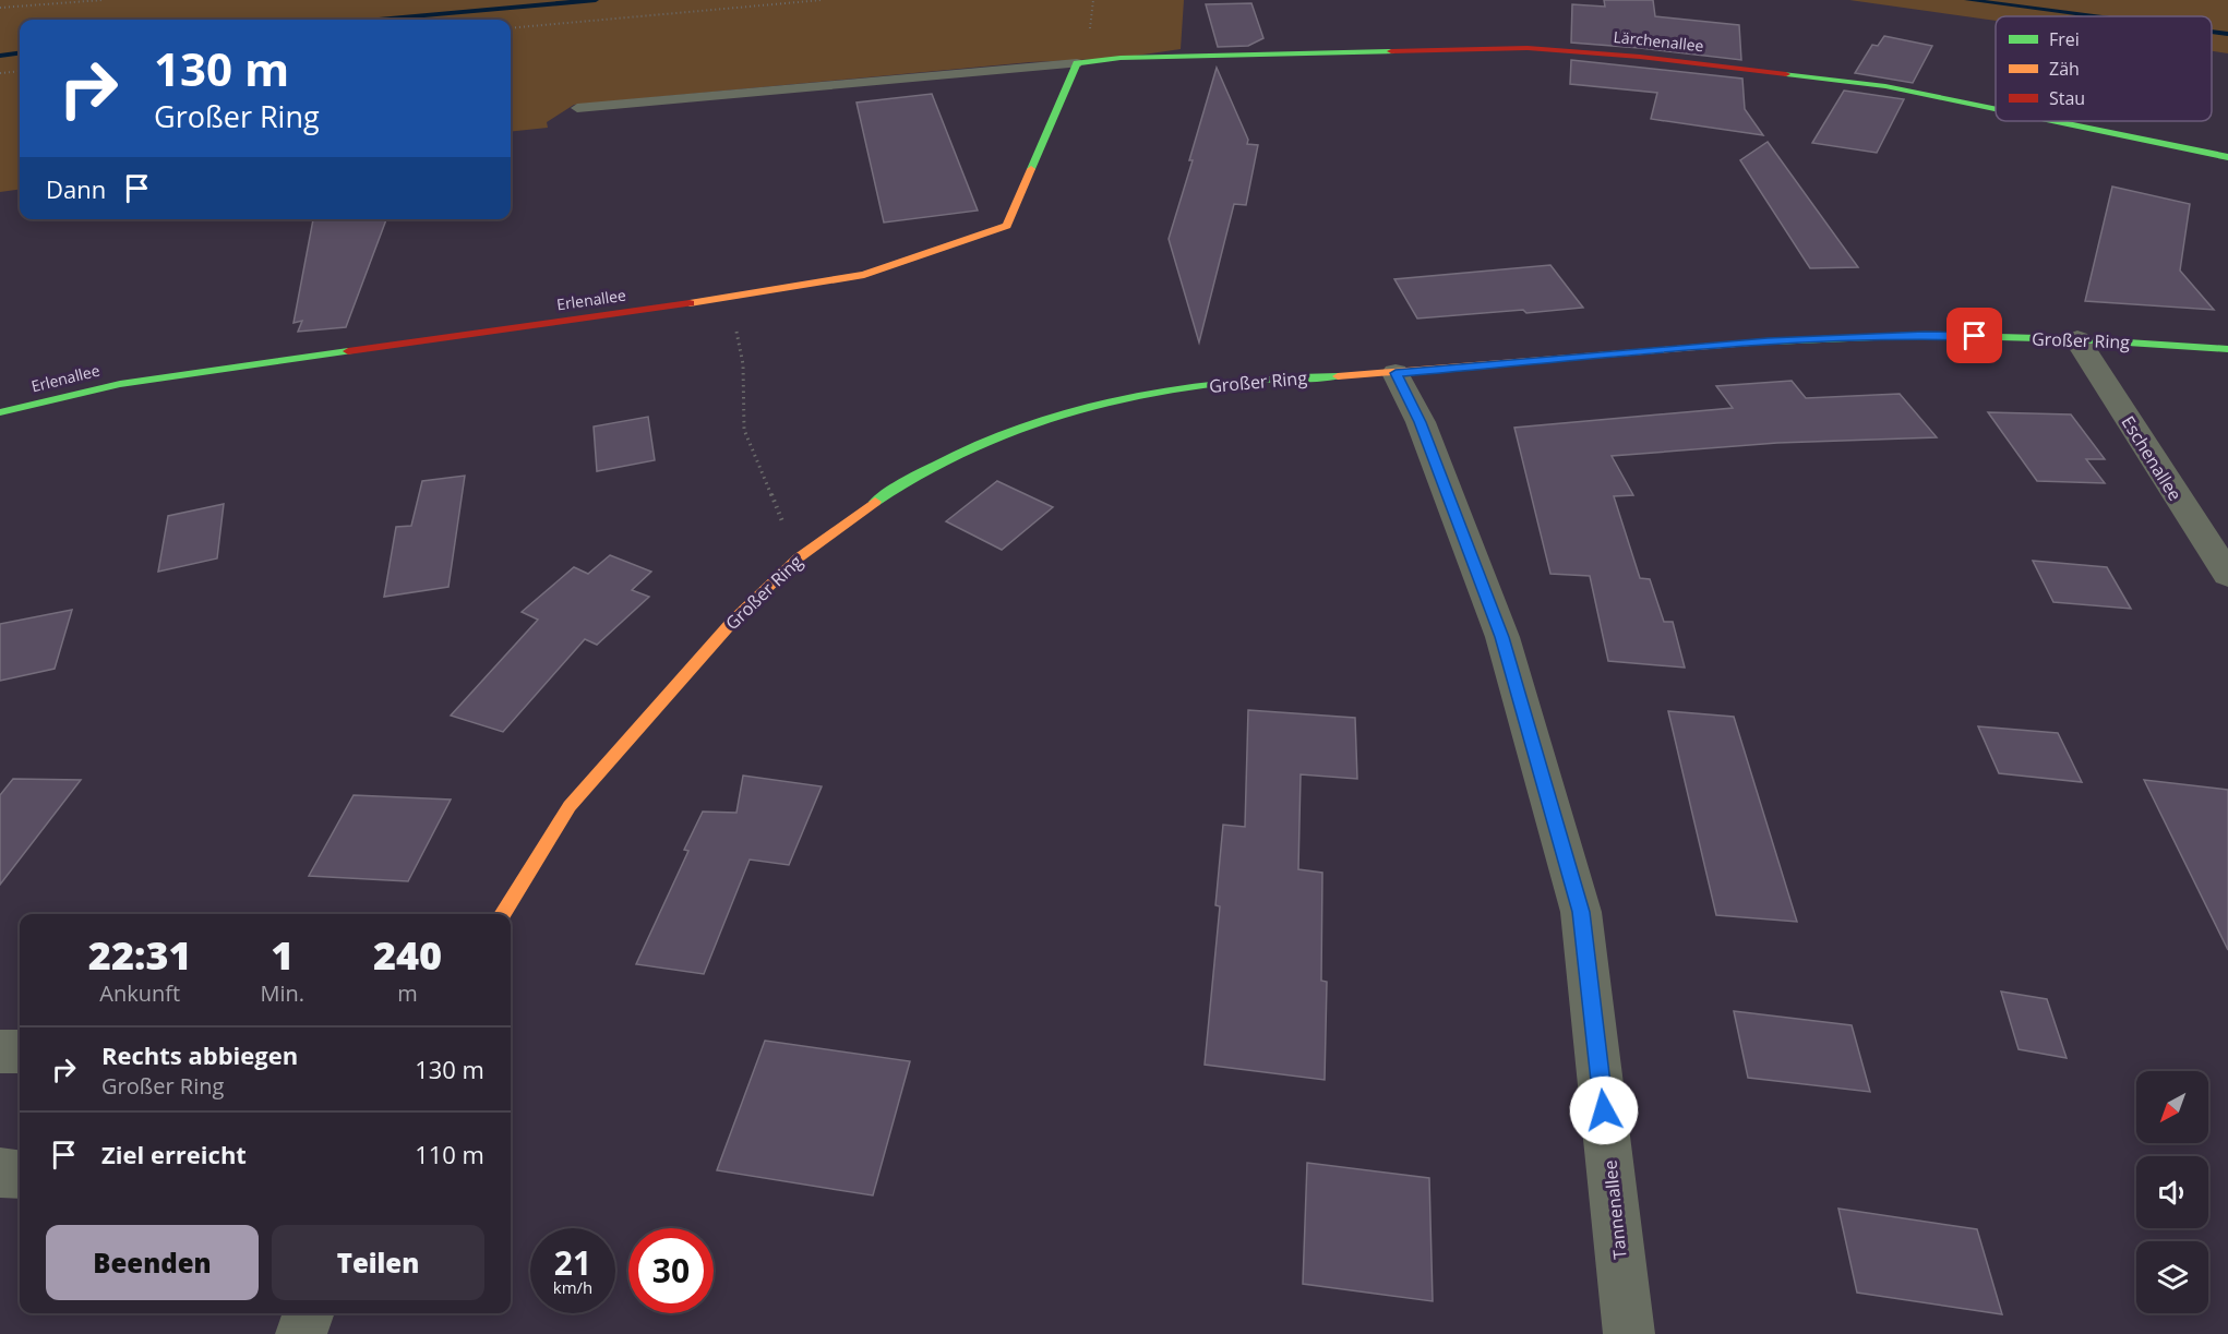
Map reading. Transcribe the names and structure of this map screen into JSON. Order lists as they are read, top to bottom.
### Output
{
  "streets": {
    "street": [
      "Lärchenallee",
      "Erlenallee",
      "Großer Ring",
      "Eschenallee",
      "Tannenallee"
    ]
  },
  "crossings": [
    ["Lärchenallee", "Erlenallee"],
    ["Großer Ring", "Eschenallee"],
    ["Großer Ring", "Tannenallee"]
  ],
  "legend": ["Frei", "Zäh", "Stau"],
  "north": "bottom left",
  "page": {
    "turn": ["130 m", "Großer Ring"],
    "then": "Dann",
    "eta": [
      "22:31",
      "Ankunft",
      "1",
      "Min.",
      "240",
      "m"
    ],
    "list": [
      {
        "name": "Rechts abbiegen",
        "note": "Großer Ring",
        "value": "130 m"
      },
      {
        "name": "Ziel erreicht",
        "value": "110 m"
      }
    ],
    "buttons": ["Beenden", "Teilen"],
    "speed": "21 km/h",
    "limit": "30"
  }
}
